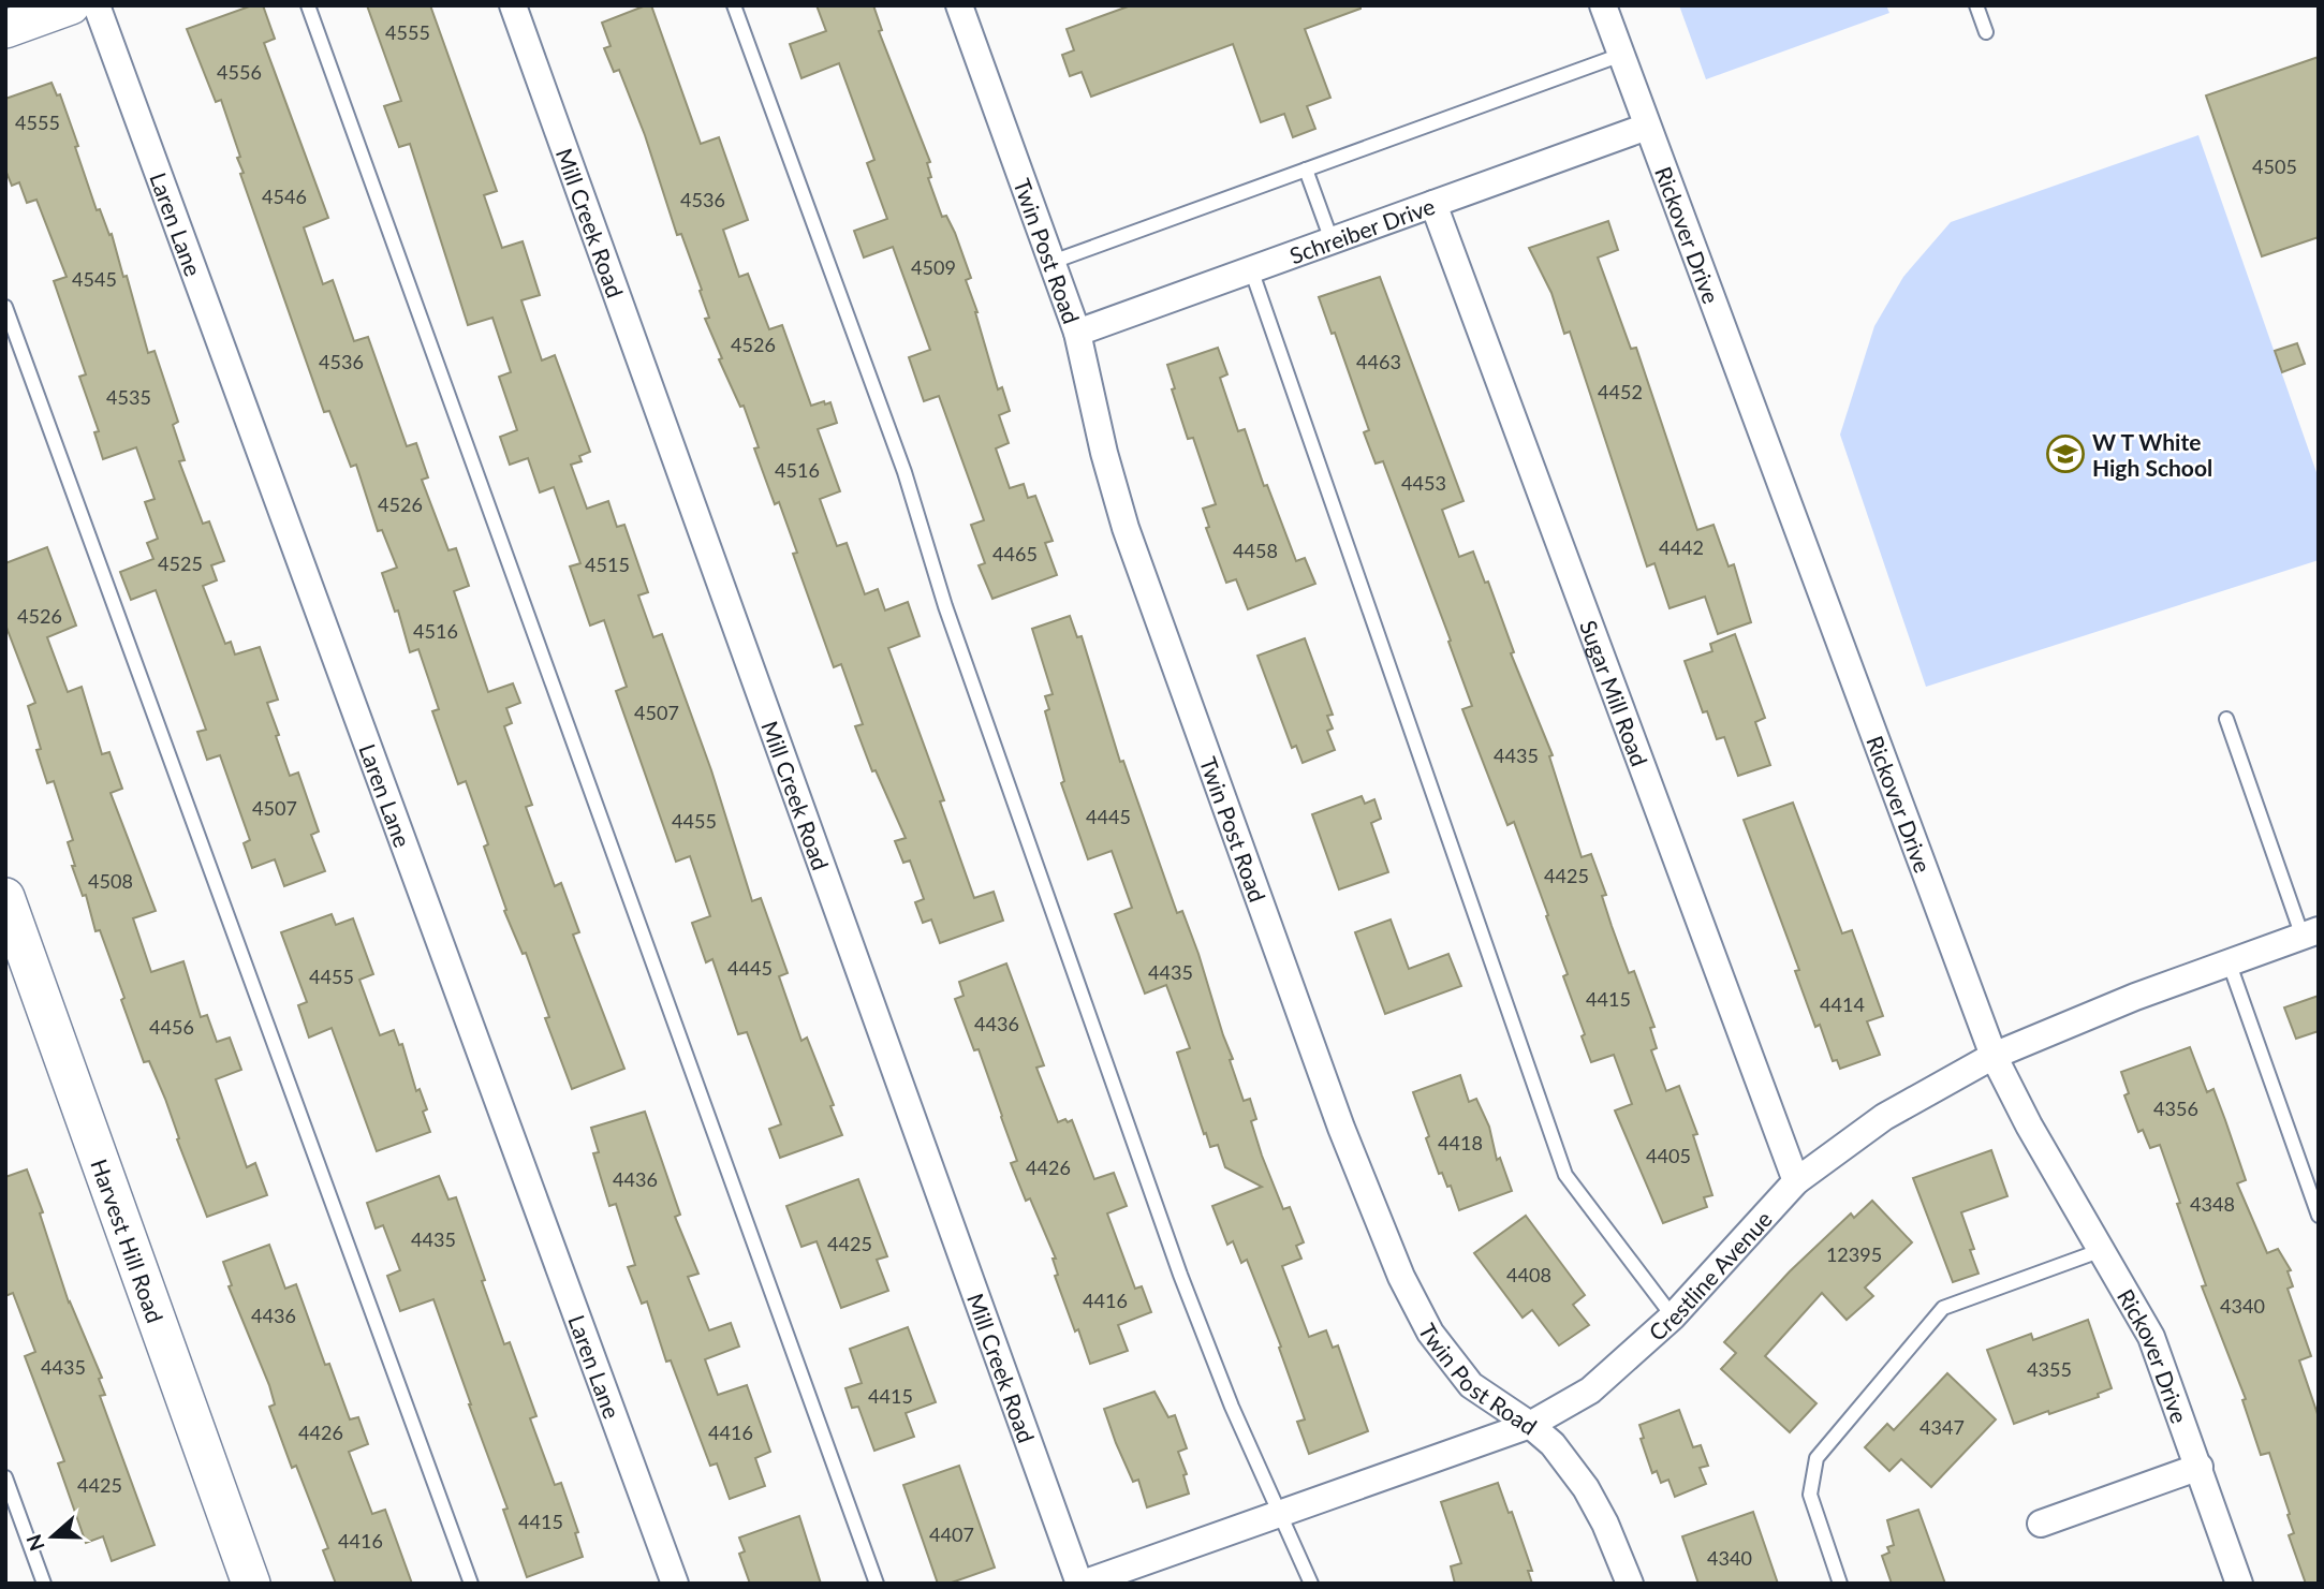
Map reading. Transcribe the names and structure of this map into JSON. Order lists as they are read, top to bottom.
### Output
{
  "streets": {
    "street": [
      "Mill Creek Road",
      "Laren Lane",
      "Schreiber Drive",
      "Rickover Drive",
      "Twin Post Road",
      "Sugar Mill Road",
      "Harvest Hill Road",
      "Crestline Avenue"
    ]
  },
  "crossings": [
    ["Mill Creek Road", "Crestline Avenue"],
    ["Schreiber Drive", "Rickover Drive"],
    ["Schreiber Drive", "Twin Post Road"],
    ["Schreiber Drive", "Sugar Mill Road"],
    ["Rickover Drive", "Crestline Avenue"],
    ["Twin Post Road", "Crestline Avenue"],
    ["Sugar Mill Road", "Crestline Avenue"]
  ],
  "places": {
    "school or university": ["W T White High School"]
  },
  "house_numbers": [
    "4555",
    "4556",
    "4555",
    "4505",
    "4546",
    "4536",
    "4509",
    "4545",
    "4526",
    "4536",
    "4463",
    "4452",
    "4535",
    "4516",
    "4453",
    "4526",
    "4442",
    "4458",
    "4465",
    "4525",
    "4515",
    "4526",
    "4516",
    "4507",
    "4435",
    "4507",
    "4445",
    "4455",
    "4425",
    "4508",
    "4445",
    "4435",
    "4455",
    "4415",
    "4414",
    "4436",
    "4456",
    "4356",
    "4418",
    "4405",
    "4426",
    "4436",
    "4348",
    "4435",
    "4425",
    "12395",
    "4408",
    "4416",
    "4340",
    "4436",
    "4435",
    "4355",
    "4415",
    "4347",
    "4426",
    "4416",
    "4425",
    "4415",
    "4407",
    "4416",
    "4340"
  ],
  "north": "left"
}
